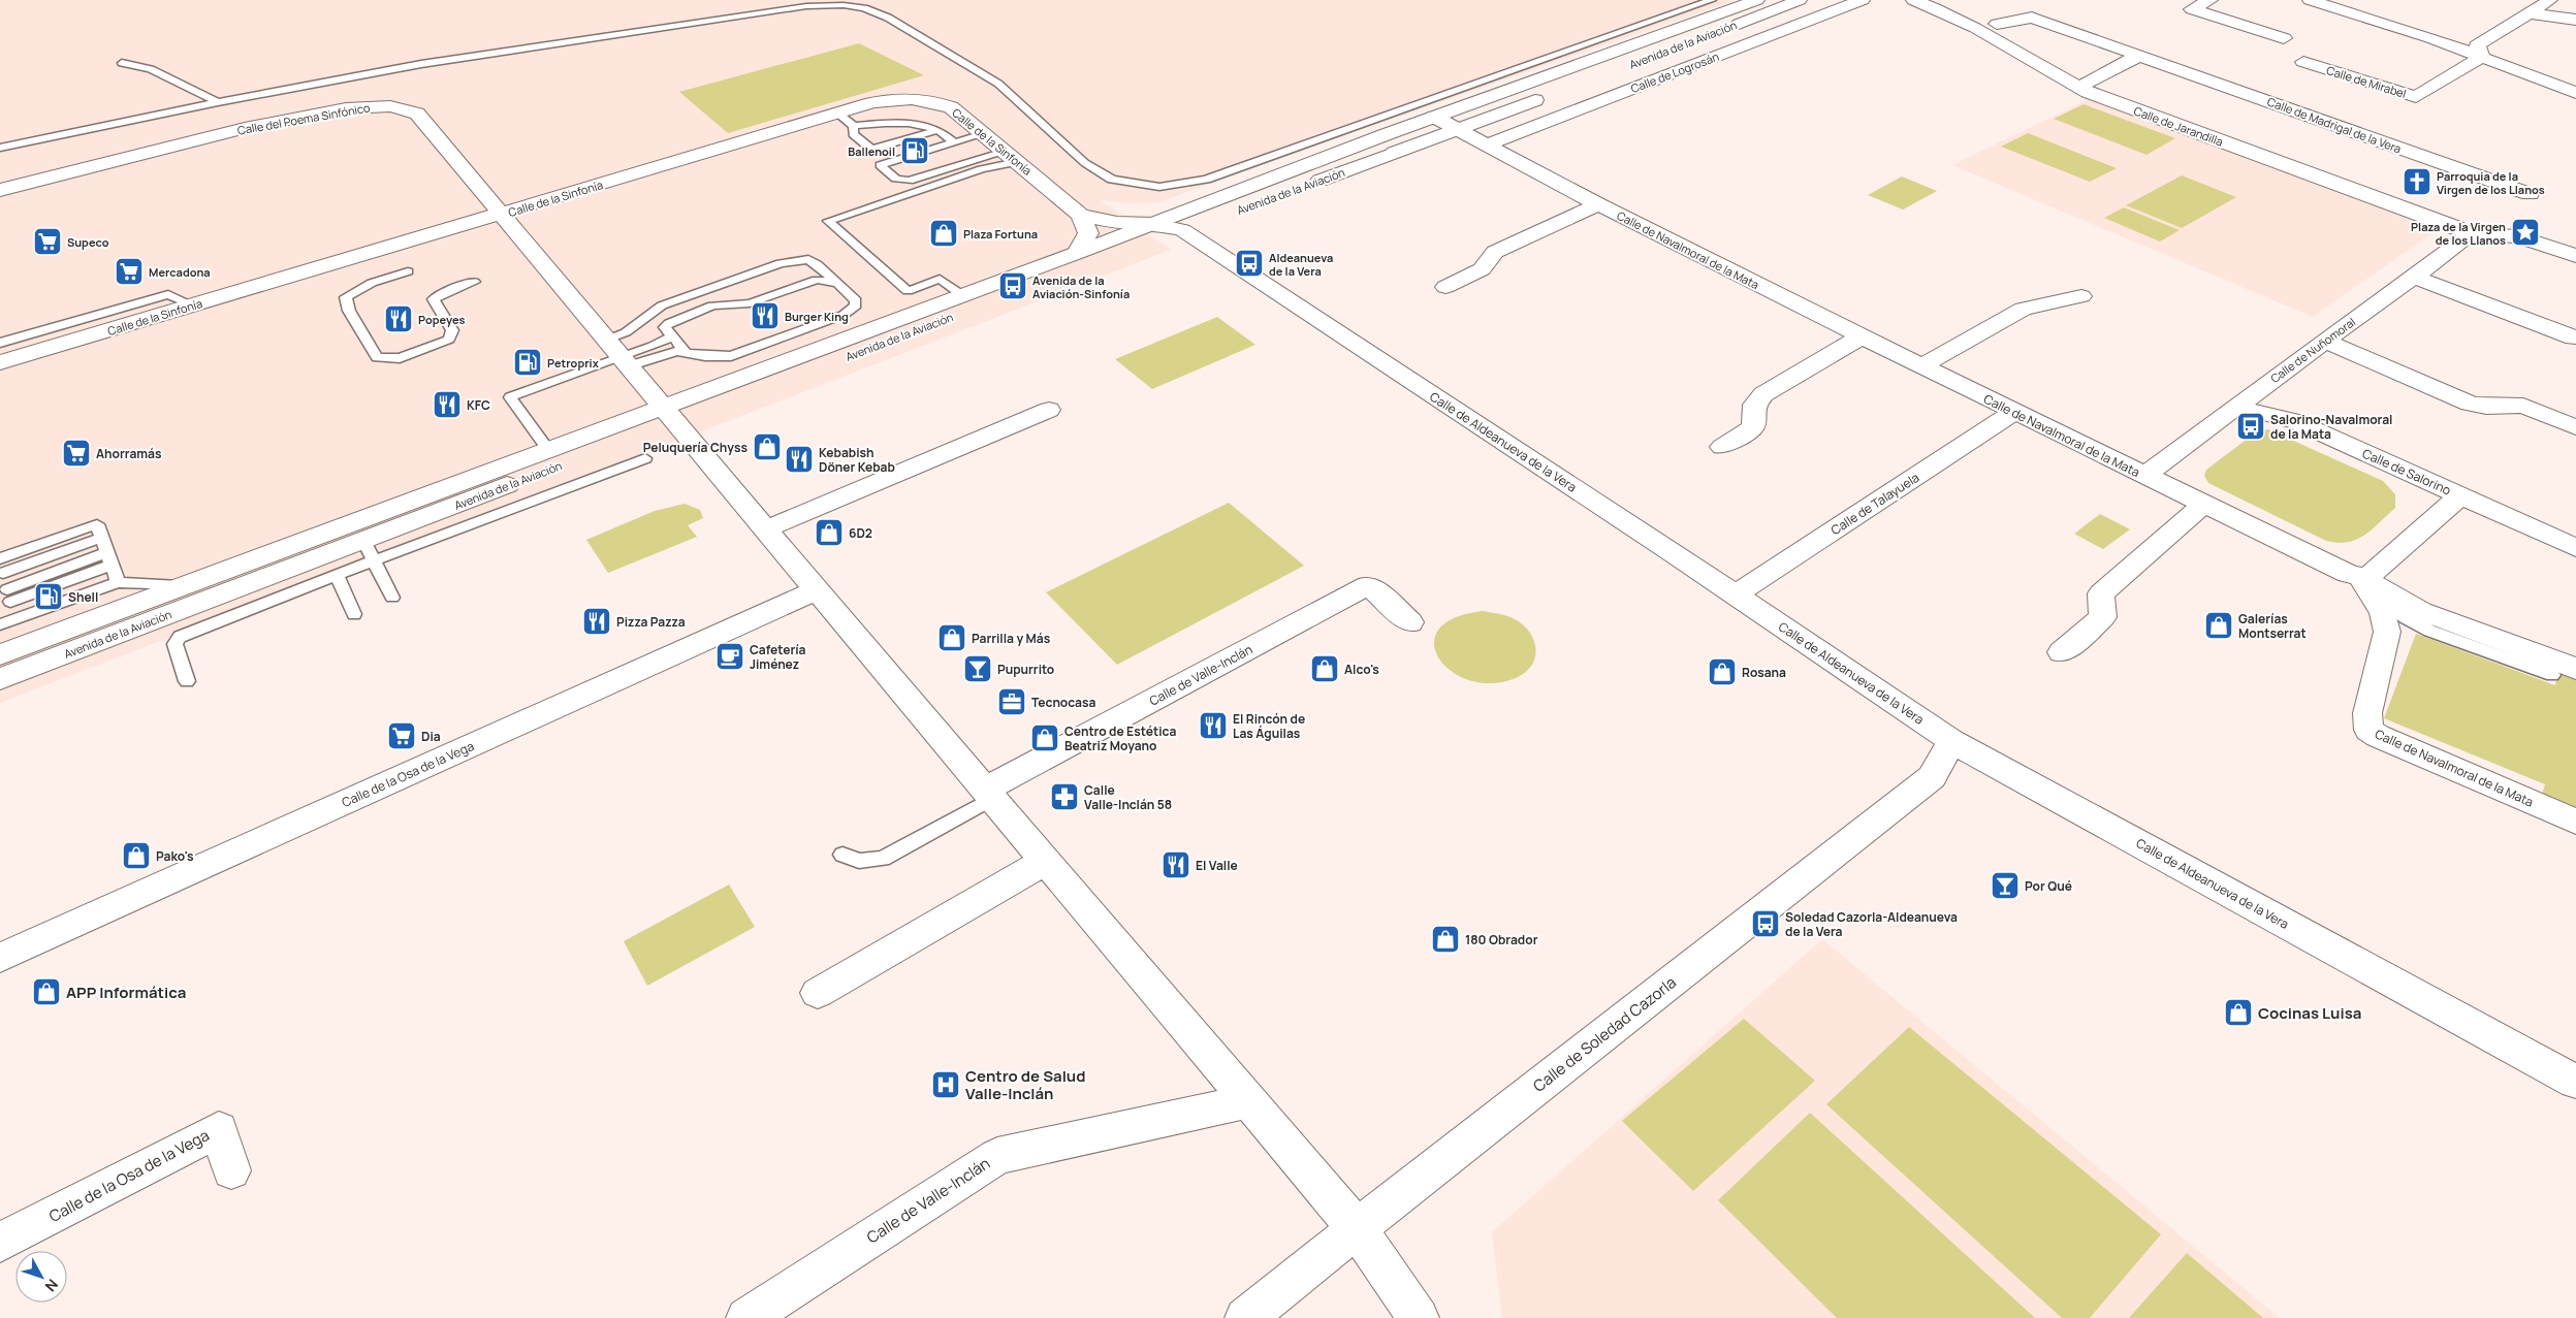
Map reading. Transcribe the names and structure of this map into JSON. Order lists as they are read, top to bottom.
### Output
{
  "streets": {
    "street": [
      "Avenida de la Aviación",
      "Calle de Logrosán",
      "Calle de Mirabel",
      "Calle del Poema Sinfónico",
      "Calle de Madrigal de la Vera",
      "Calle de Jarandilla",
      "Calle de la Sinfonía",
      "Calle de Navalmoral de la Mata",
      "Calle de Nuñomoral",
      "Calle de Aldeanueva de la Vera",
      "Calle de Salorino",
      "Calle de Talayuela",
      "Calle de Valle-Inclán",
      "Calle de la Osa de la Vega",
      "Calle de Soledad Cazorla"
    ]
  },
  "crossings": [
    ["Avenida de la Aviación", "Calle del Poema Sinfónico"],
    ["Avenida de la Aviación", "Calle de la Sinfonía"],
    ["Avenida de la Aviación", "Calle de Navalmoral de la Mata"],
    ["Avenida de la Aviación", "Calle de Aldeanueva de la Vera"],
    ["Calle de Logrosán", "Calle de Navalmoral de la Mata"],
    ["Calle del Poema Sinfónico", "Calle de la Sinfonía"],
    ["Calle de Jarandilla", "Calle de Nuñomoral"],
    ["Calle de la Sinfonía", "Calle de Aldeanueva de la Vera"],
    ["Calle de Navalmoral de la Mata", "Calle de Nuñomoral"],
    ["Calle de Navalmoral de la Mata", "Calle de Talayuela"],
    ["Calle de Nuñomoral", "Calle de Salorino"],
    ["Calle de Aldeanueva de la Vera", "Calle de Talayuela"],
    ["Calle de Aldeanueva de la Vera", "Calle de Soledad Cazorla"]
  ],
  "places": {
    "fuel station": ["Ballenoil", "Petroprix", "Shell"],
    "church": ["Parroquia de la Virgen de los Llanos"],
    "place": ["Plaza de la Virgen de los Llanos"],
    "shop": [
      "Plaza Fortuna",
      "Peluquería Chyss",
      "6D2",
      "Galerías Montserrat",
      "Parrilla y Más",
      "Alco's",
      "Rosana",
      "Centro de Estética Beatriz Moyano",
      "Pako's",
      "180 Obrador",
      "APP Informática",
      "Cocinas Luisa"
    ],
    "supermarket": [
      "Supeco",
      "Mercadona",
      "Ahorramás",
      "Dia"
    ],
    "bus stop": [
      "Aldeanueva de la Vera",
      "Avenida de la Aviación-Sinfonía",
      "Salorino-Navalmoral de la Mata",
      "Soledad Cazorla-Aldeanueva de la Vera"
    ],
    "restaurant": [
      "Burger King",
      "Popeyes",
      "KFC",
      "Kebabish Döner Kebab",
      "Pizza Pazza",
      "El Rincón de Las Águilas",
      "El Valle"
    ],
    "cafe": ["Cafetería Jiménez"],
    "bar": ["Pupurrito", "Por Qué"],
    "office": ["Tecnocasa"],
    "pharmacy": ["Calle Valle-Inclán 58"],
    "hospital": ["Centro de Salud Valle-Inclán"]
  },
  "north": "bottom right"
}
